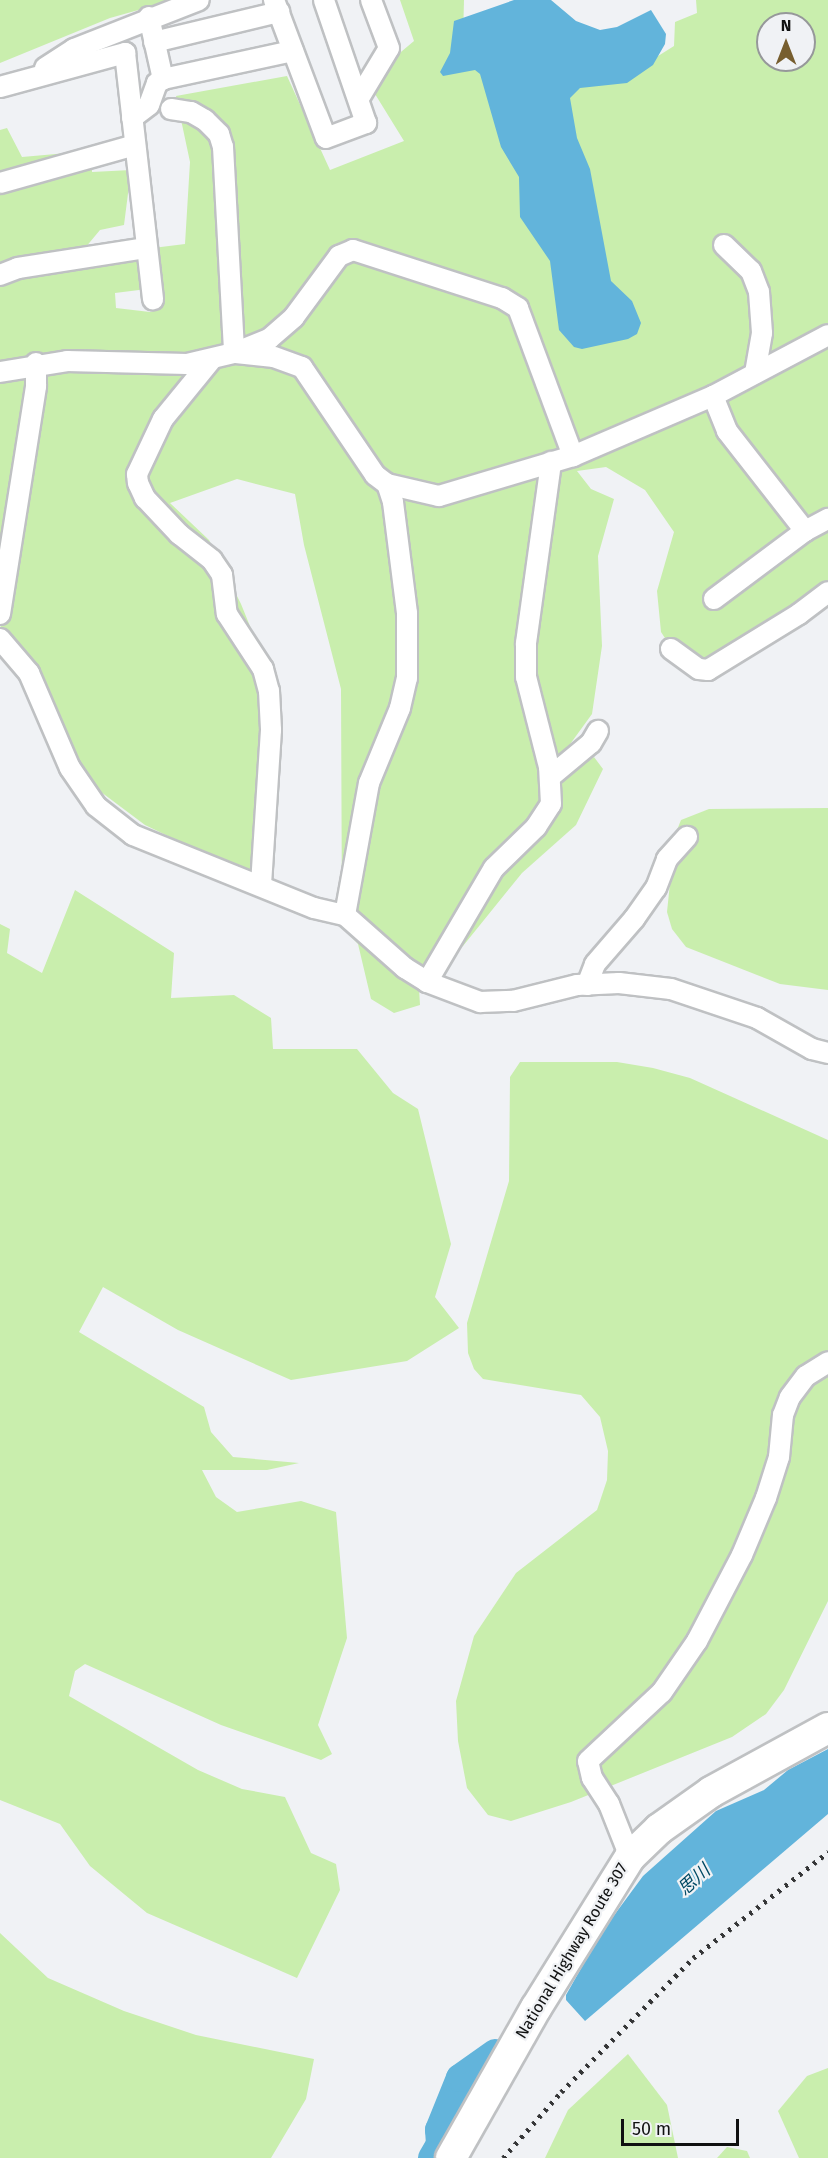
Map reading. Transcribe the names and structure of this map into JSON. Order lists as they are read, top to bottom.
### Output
{
  "streets": {
    "highway": ["National Highway Route 307"]
  },
  "water": ["思川"],
  "scale_bar": "50 m",
  "north": "top"
}
